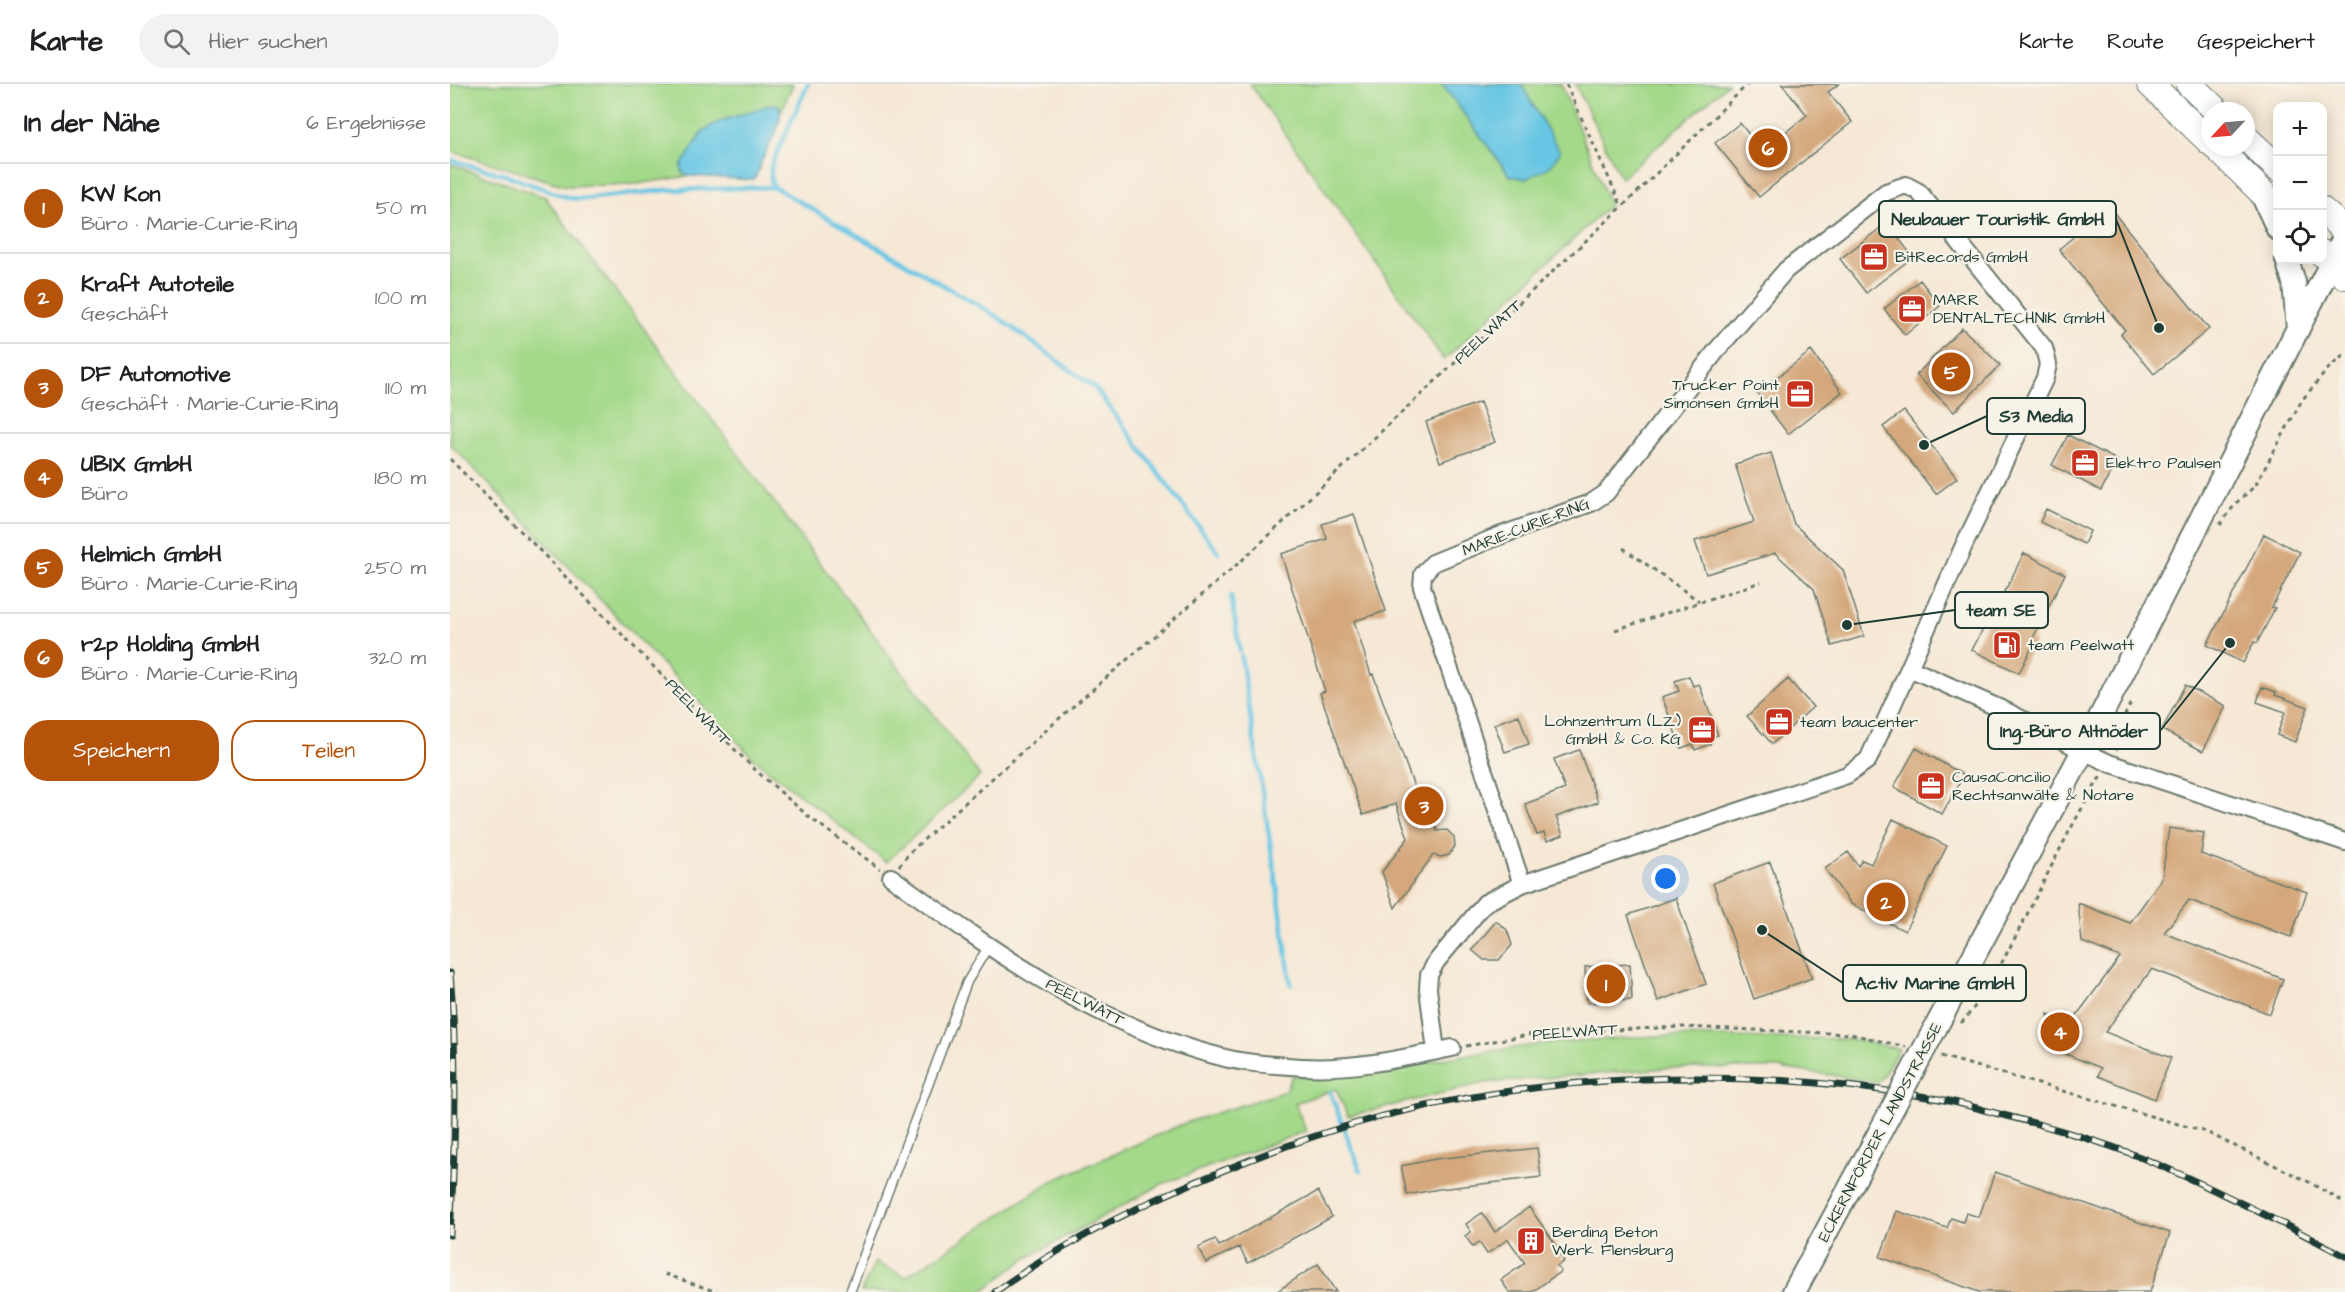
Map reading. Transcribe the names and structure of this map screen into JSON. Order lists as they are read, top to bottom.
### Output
{
  "streets": {
    "street": ["PEELWATT", "MARIE-CURIE-RING", "ECKERNFÖRDER LANDSTRASSE"]
  },
  "crossings": [
    ["PEELWATT", "MARIE-CURIE-RING"],
    ["PEELWATT", "ECKERNFÖRDER LANDSTRASSE"]
  ],
  "places": {
    "office": [
      "BitRecords GmbH",
      "MARR DENTALTECHNIK GmbH",
      "Trucker Point Simonsen GmbH",
      "Elektro Paulsen",
      "team baucenter",
      "Lohnzentrum (LZ) GmbH & Co. KG",
      "CausaConcilio Rechtsanwälte & Notare"
    ],
    "other": [
      "Neubauer Touristik GmbH",
      "S3 Media",
      "team SE",
      "Ing.-Büro Altnöder",
      "Activ Marine GmbH"
    ],
    "fuel station": ["team Peelwatt"],
    "building": ["Berding Beton Werk Flensburg"]
  },
  "north": "bottom left",
  "page": {
    "header": "Karte",
    "search": "Hier suchen",
    "nav": ["Karte", "Route", "Gespeichert"],
    "heading": ["In der Nähe", "6 Ergebnisse"],
    "map_buttons": ["+", "−"],
    "pins": [
      "6",
      "5",
      "3",
      "2",
      "1",
      "4"
    ],
    "list": [
      {
        "mark": "1",
        "name": "KW Kon",
        "note": "Büro · Marie-Curie-Ring",
        "value": "50 m"
      },
      {
        "mark": "2",
        "name": "Kraft Autoteile",
        "note": "Geschäft",
        "value": "100 m"
      },
      {
        "mark": "3",
        "name": "DF Automotive",
        "note": "Geschäft · Marie-Curie-Ring",
        "value": "110 m"
      },
      {
        "mark": "4",
        "name": "UBIX GmbH",
        "note": "Büro",
        "value": "180 m"
      },
      {
        "mark": "5",
        "name": "Helmich GmbH",
        "note": "Büro · Marie-Curie-Ring",
        "value": "250 m"
      },
      {
        "mark": "6",
        "name": "r2p Holding GmbH",
        "note": "Büro · Marie-Curie-Ring",
        "value": "320 m"
      }
    ],
    "buttons": ["Speichern", "Teilen"]
  }
}
